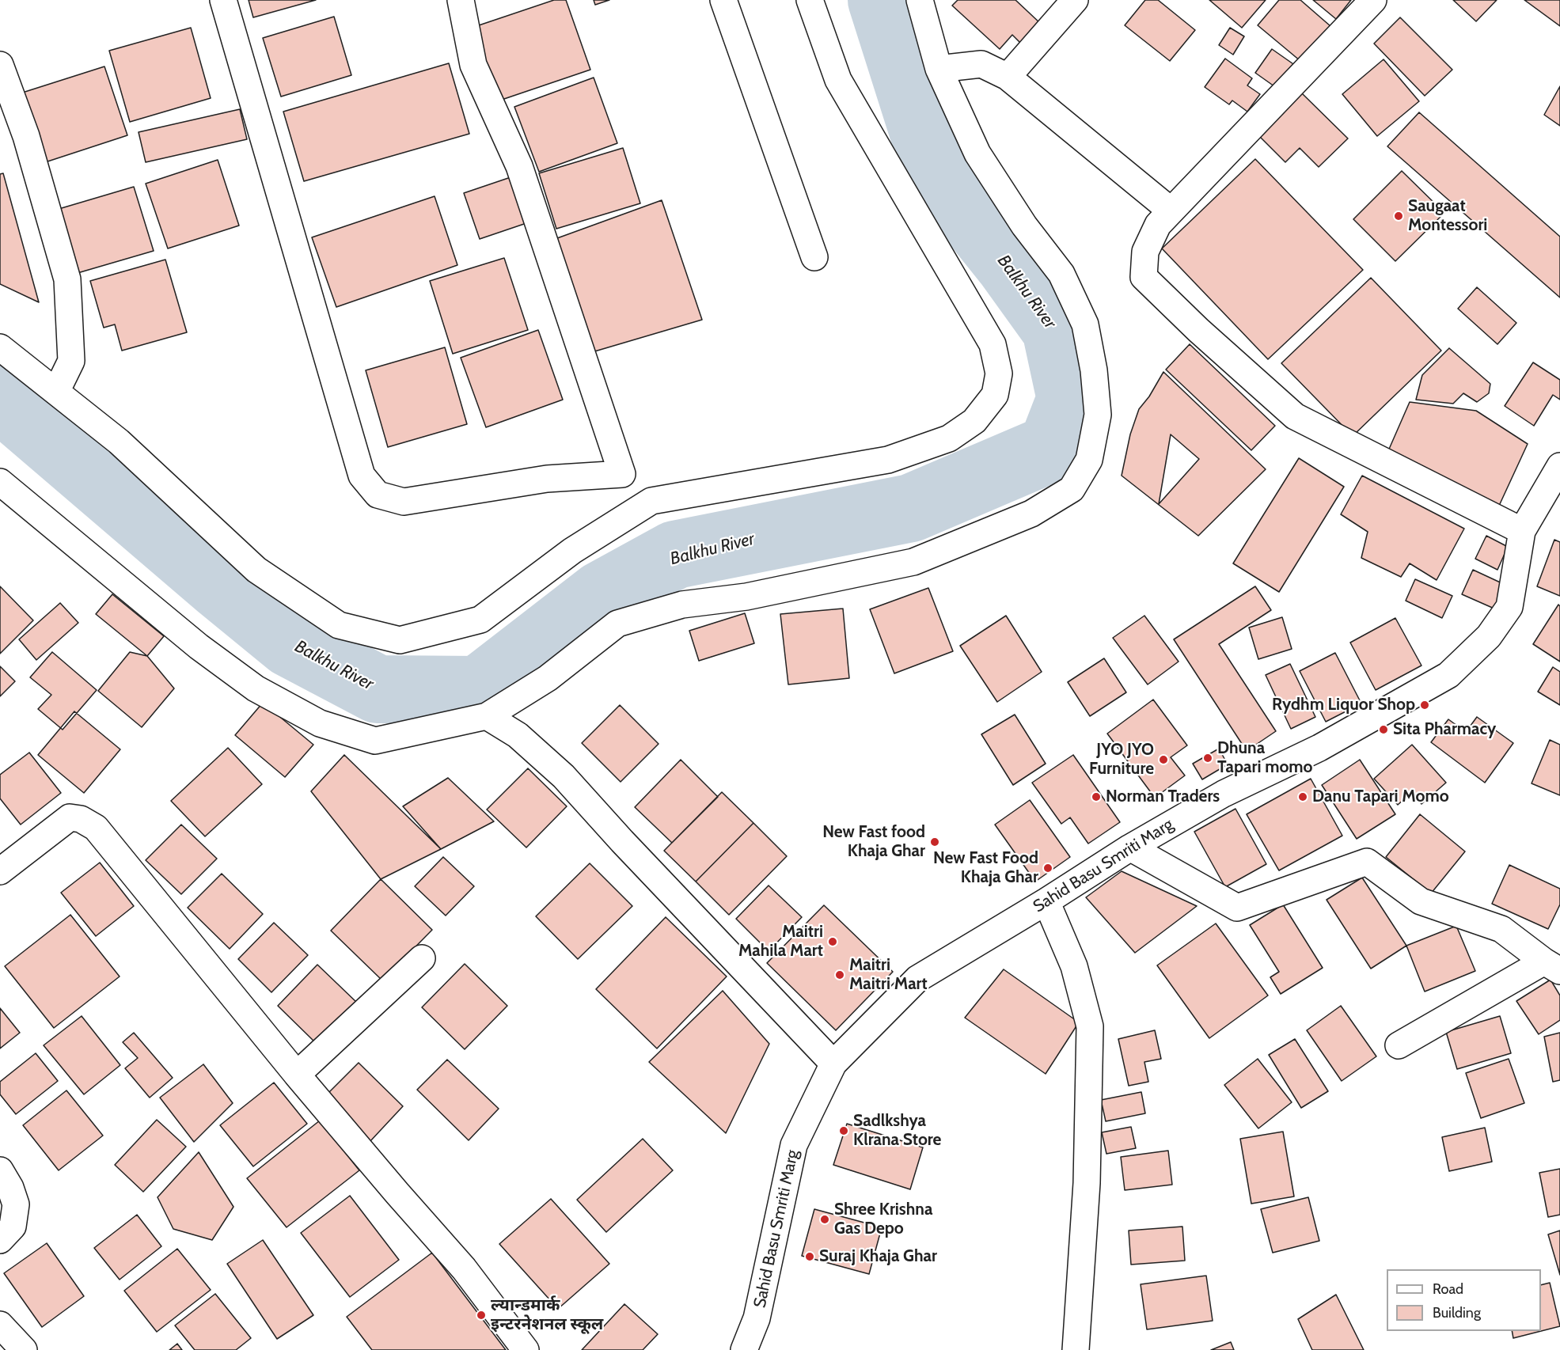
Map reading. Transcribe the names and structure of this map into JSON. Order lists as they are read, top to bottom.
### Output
{
  "streets": {
    "street": ["Sahid Basu Smriti Marg"]
  },
  "water": ["Balkhu River"],
  "places": [
    "Saugaat Montessori",
    "Rydhm Liquor Shop",
    "Sita Pharmacy",
    "Dhuna Tapari momo",
    "JYO JYO Furniture",
    "Norman Traders",
    "Danu Tapari Momo",
    "New Fast food Khaja Ghar",
    "New Fast Food Khaja Ghar",
    "Maitri Mahila Mart",
    "Maitri Maitri Mart",
    "Sadlkshya Klrana Store",
    "Shree Krishna Gas Depo",
    "Suraj Khaja Ghar",
    "ल्यान्डमार्क इन्टरनेशनल स्कूल"
  ],
  "legend": ["Road", "Building"]
}
